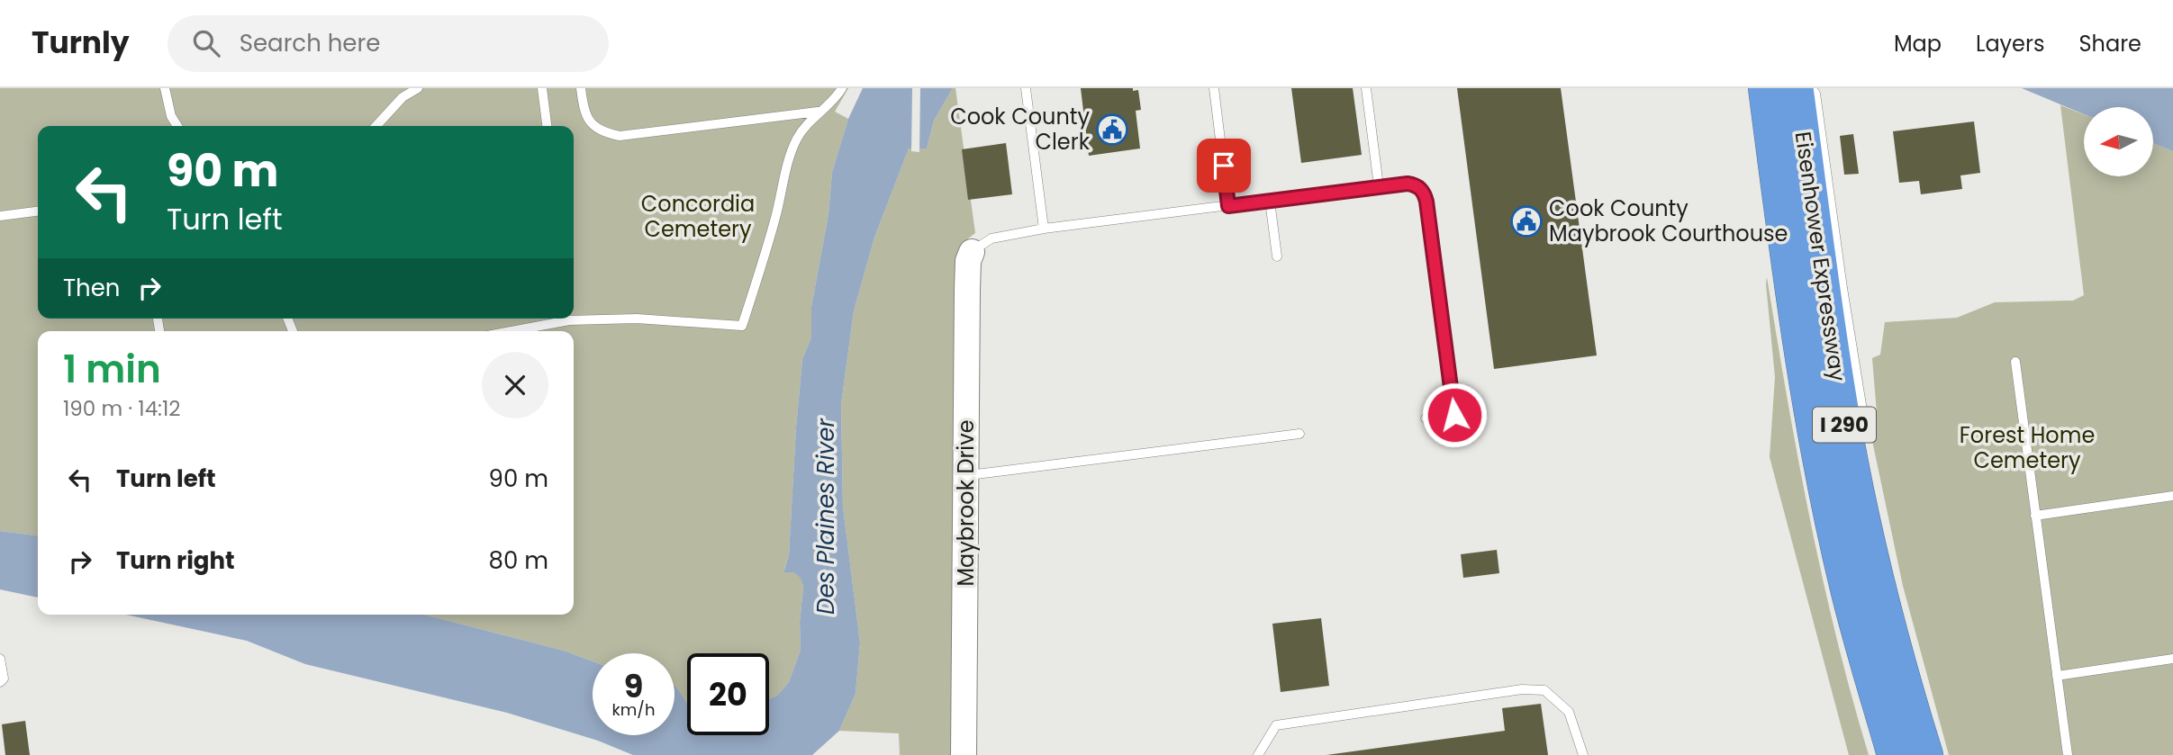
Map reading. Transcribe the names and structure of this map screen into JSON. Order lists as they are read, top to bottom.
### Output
{
  "streets": {
    "highway": ["Eisenhower Expressway", "I 290"],
    "street": ["Maybrook Drive"]
  },
  "water": ["Des Plaines River"],
  "parks": ["Concordia Cemetery", "Forest Home Cemetery"],
  "places": {
    "public building": ["Cook County Clerk", "Cook County Maybrook Courthouse"]
  },
  "north": "left",
  "page": {
    "header": "Turnly",
    "search": "Search here",
    "nav": ["Map", "Layers", "Share"],
    "turn": ["90 m", "Turn left"],
    "then": "Then",
    "heading": ["1 min", "190 m · 14:12"],
    "list": [
      {
        "name": "Turn left",
        "value": "90 m"
      },
      {
        "name": "Turn right",
        "value": "80 m"
      }
    ],
    "speed": "9 km/h",
    "limit": "20"
  }
}
